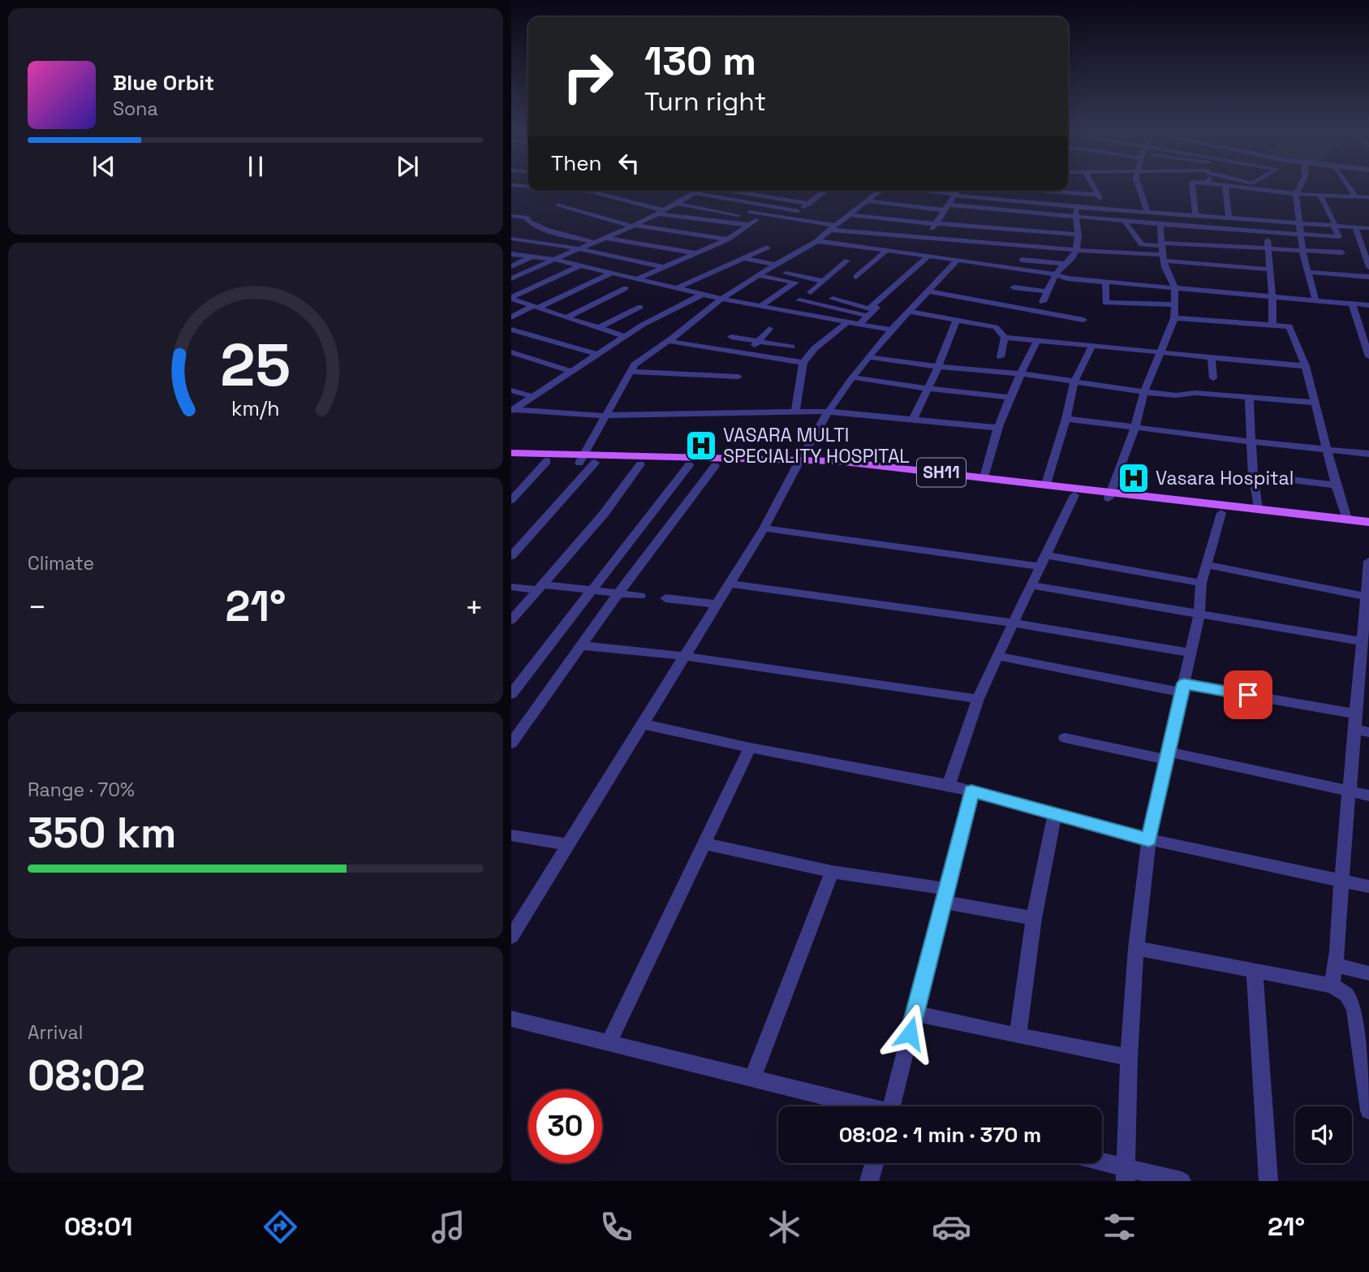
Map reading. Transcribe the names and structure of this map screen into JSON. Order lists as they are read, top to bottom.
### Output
{
  "streets": {
    "main road": ["SH11"]
  },
  "places": {
    "hospital": ["VASARA MULTI SPECIALITY HOSPITAL", "Vasara Hospital"]
  },
  "page": {
    "turn": ["130 m", "Turn right"],
    "song": ["Blue Orbit", "Sona"],
    "then": "Then",
    "tile": [
      "Climate",
      ["Range · 70%", "350 km"],
      ["Arrival", "08:02"]
    ],
    "heat": ["−", "21°", "+"],
    "limit": "30",
    "trip": "08:02 · 1 min · 370 m",
    "tabs": ["08:01", "21°"],
    "gauge": ["25", "km/h"]
  }
}
